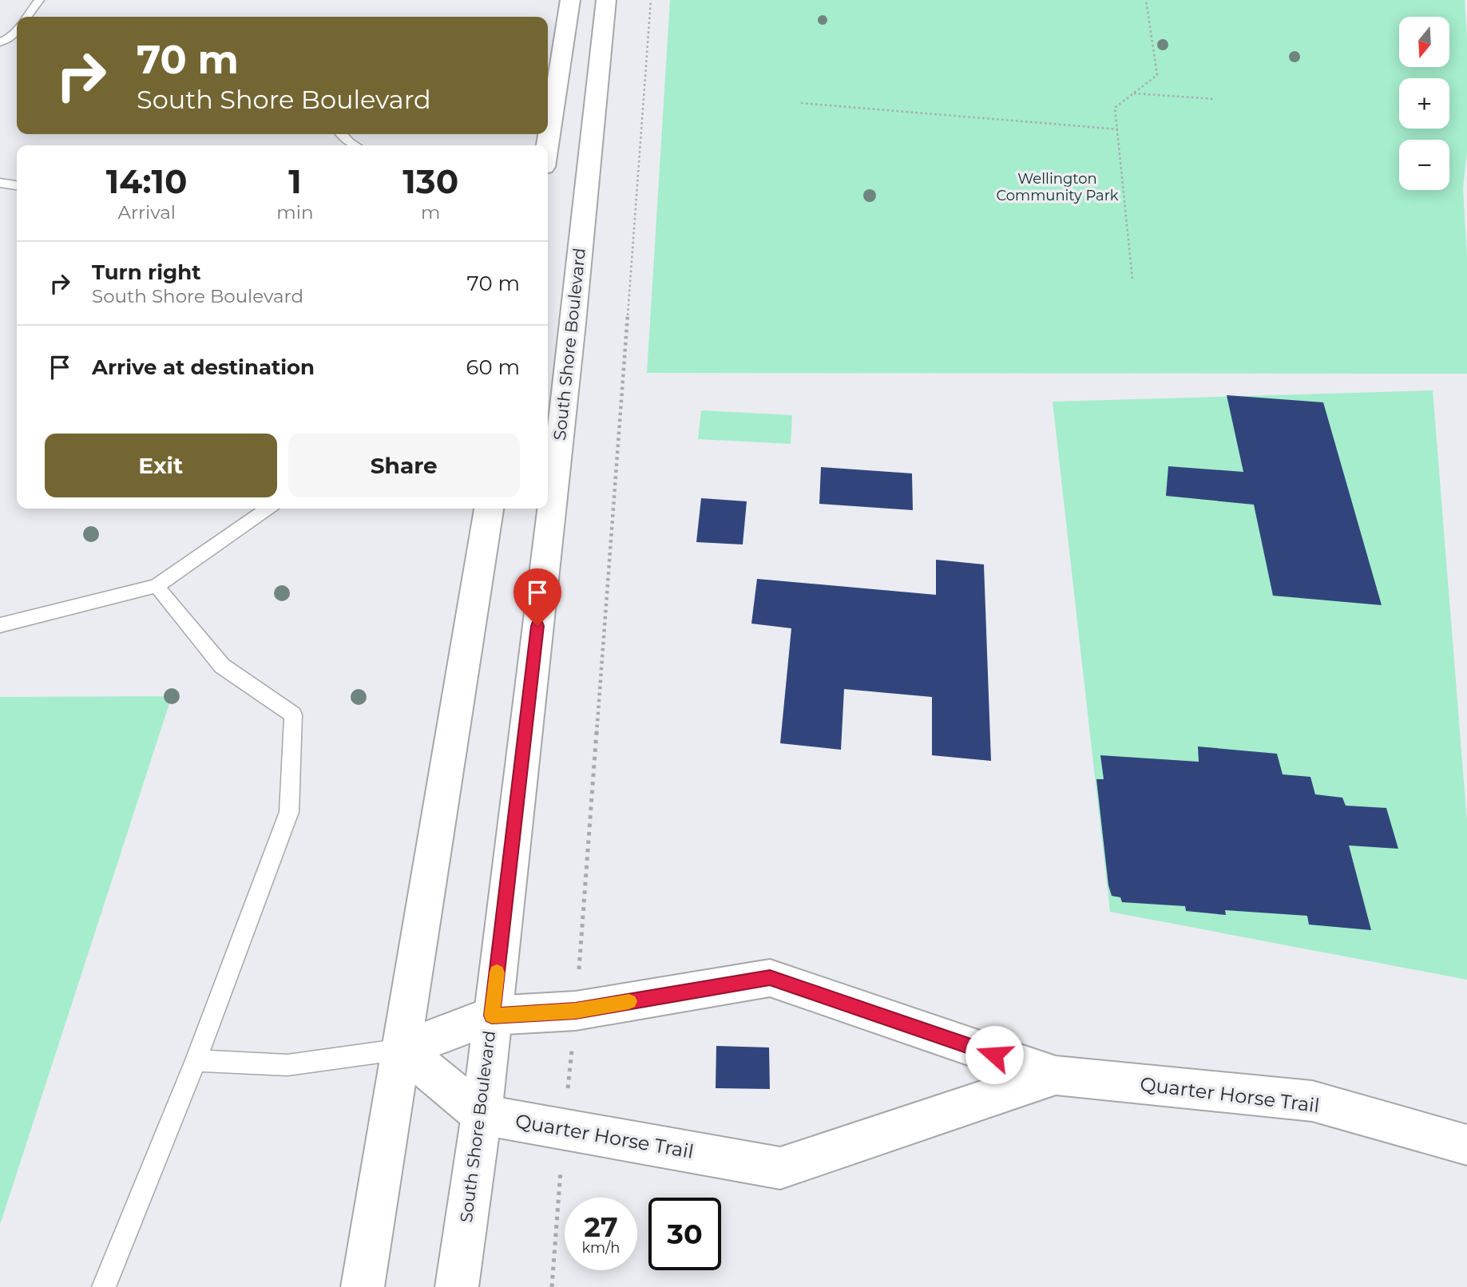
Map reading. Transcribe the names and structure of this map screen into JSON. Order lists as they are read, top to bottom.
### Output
{
  "streets": {
    "street": ["South Shore Boulevard", "Quarter Horse Trail"]
  },
  "crossings": [
    ["South Shore Boulevard", "Quarter Horse Trail"]
  ],
  "parks": ["Wellington Community Park"],
  "north": "bottom",
  "page": {
    "map_buttons": ["+", "−"],
    "turn": ["70 m", "South Shore Boulevard"],
    "eta": [
      "14:10",
      "Arrival",
      "1",
      "min",
      "130",
      "m"
    ],
    "list": [
      {
        "name": "Turn right",
        "note": "South Shore Boulevard",
        "value": "70 m"
      },
      {
        "name": "Arrive at destination",
        "value": "60 m"
      }
    ],
    "buttons": ["Exit", "Share"],
    "speed": "27 km/h",
    "limit": "30"
  }
}
